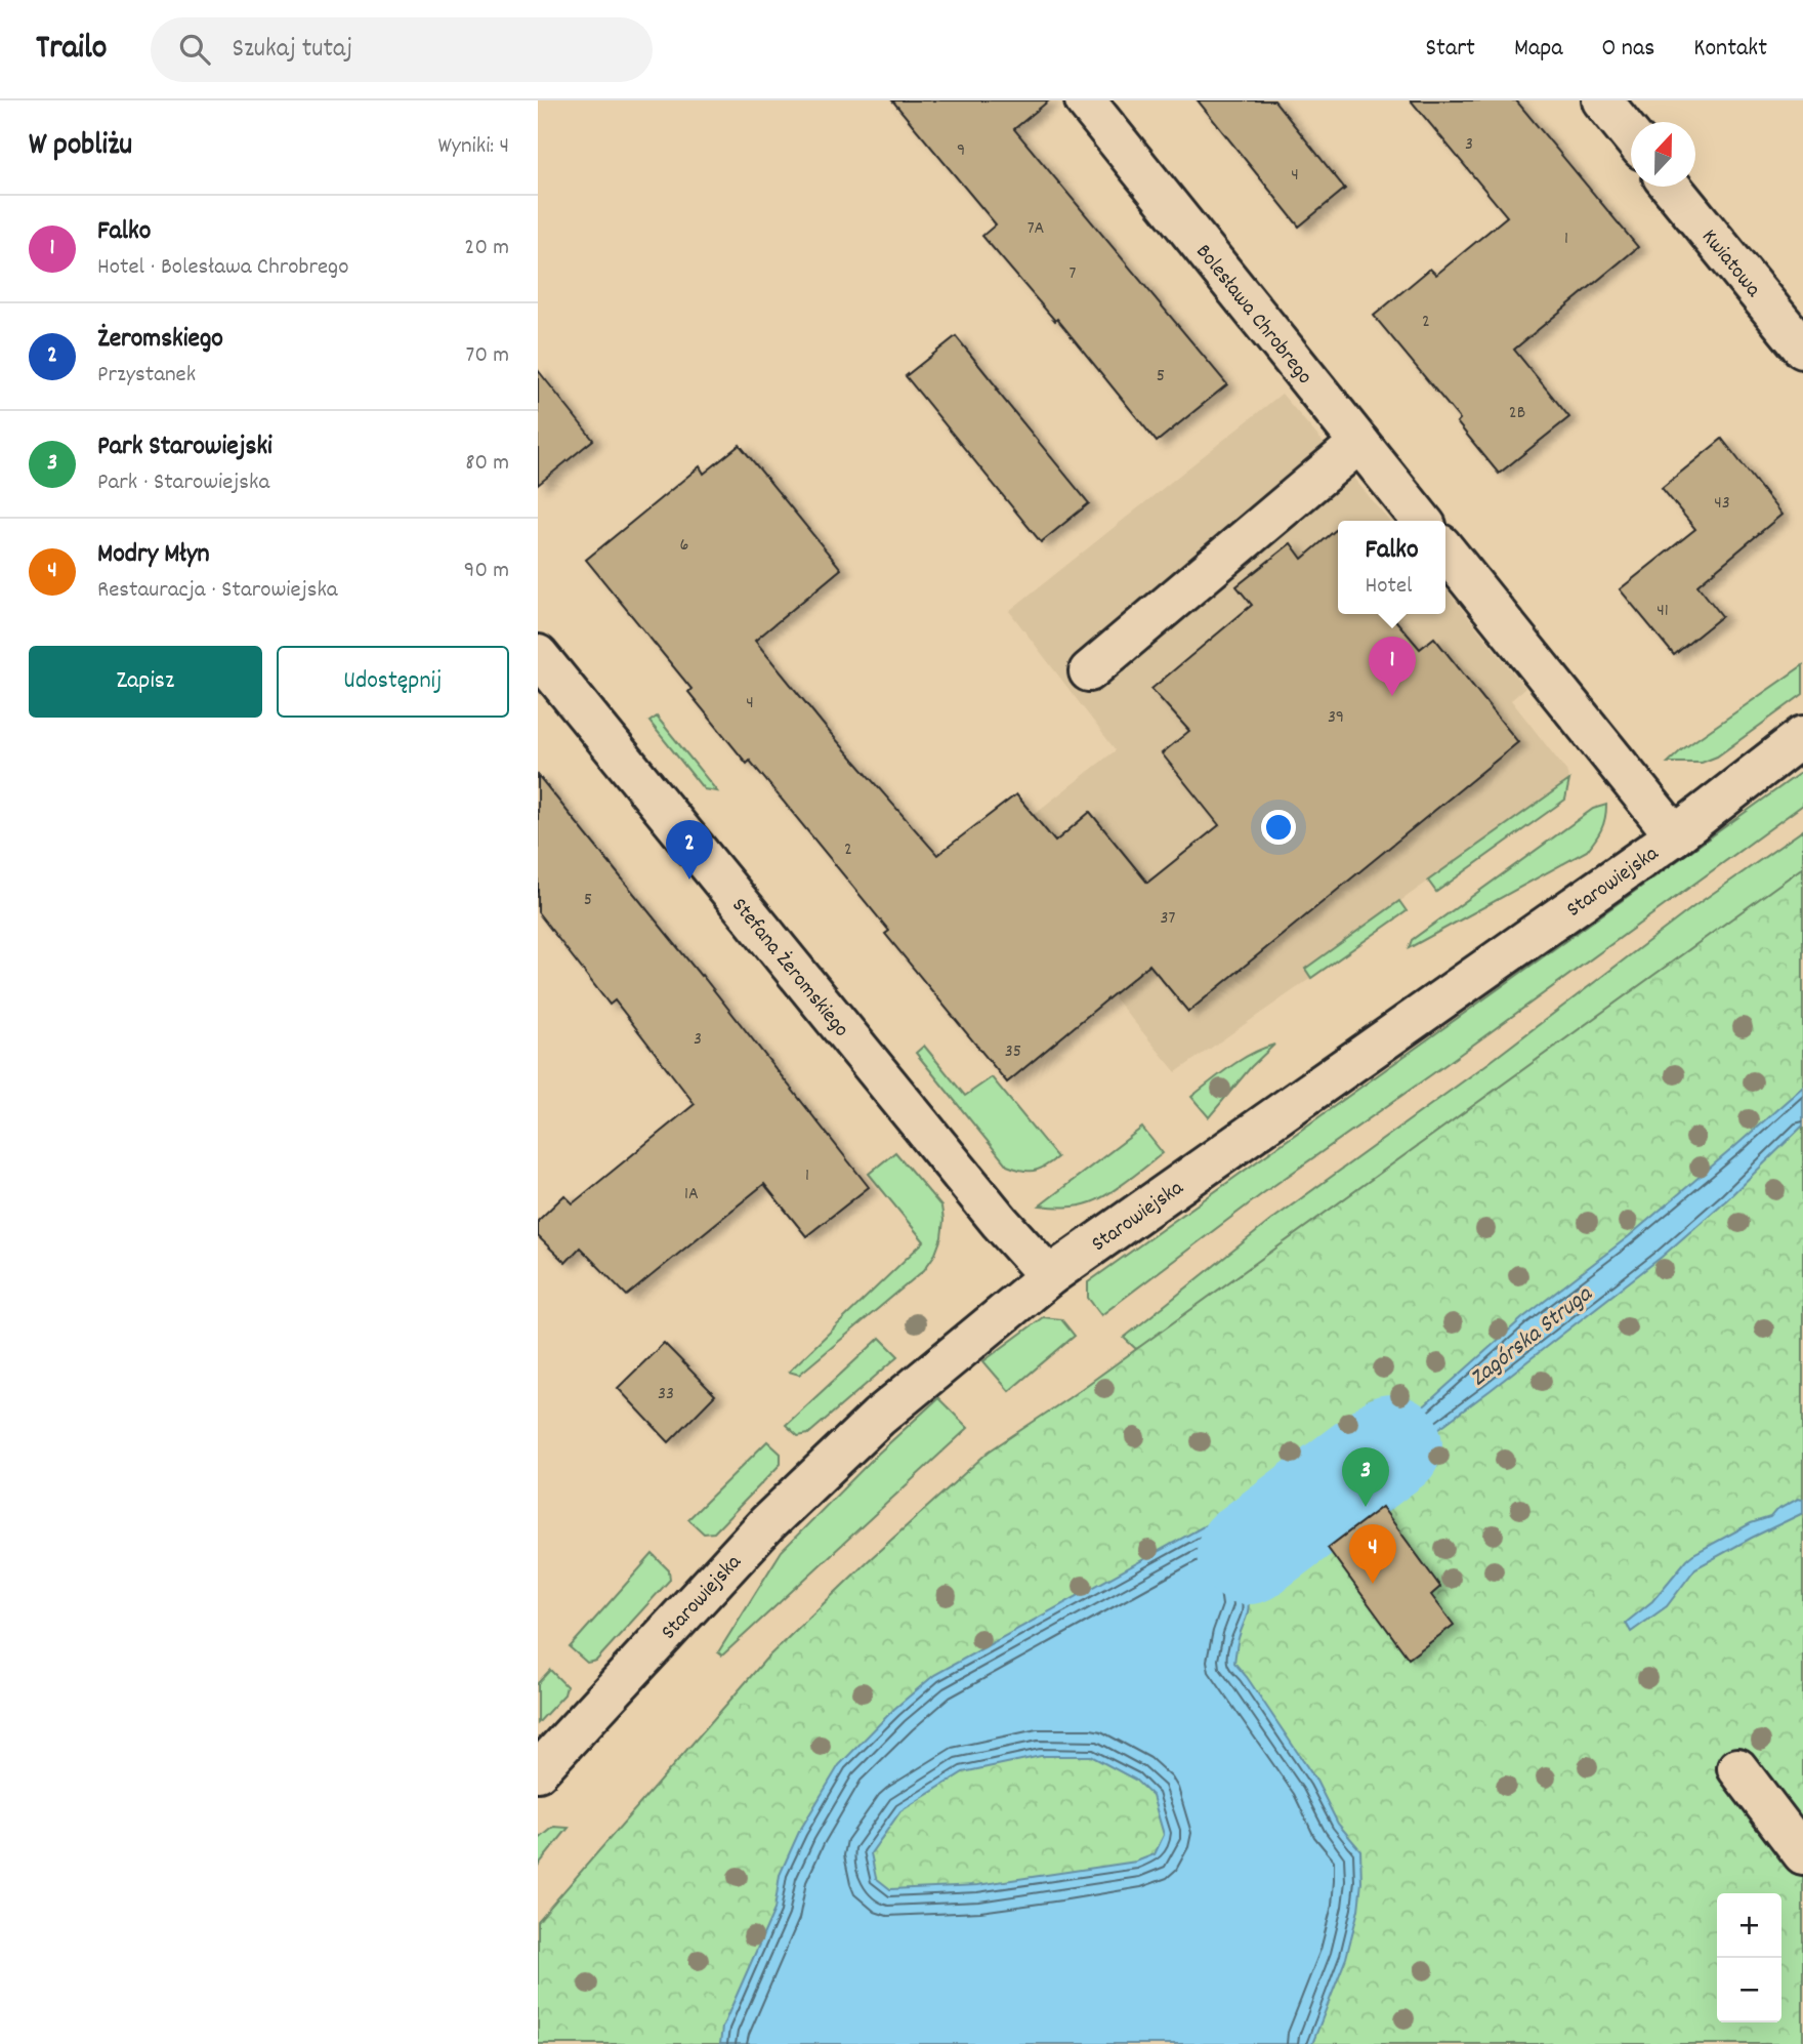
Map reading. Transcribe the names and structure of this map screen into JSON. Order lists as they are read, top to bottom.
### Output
{
  "streets": {
    "street": [
      "Kwiatowa",
      "Bolesława Chrobrego",
      "Starowiejska",
      "Stefana Żeromskiego"
    ]
  },
  "crossings": [
    ["Starowiejska", "Stefana Żeromskiego"]
  ],
  "water": ["Zagórska Struga"],
  "house_numbers": [
    "3",
    "9",
    "4",
    "7A",
    "1",
    "7",
    "2",
    "5",
    "2B",
    "43",
    "6",
    "41",
    "4",
    "39",
    "2",
    "5",
    "37",
    "3",
    "35",
    "1",
    "1A",
    "33"
  ],
  "north": "top",
  "page": {
    "header": "Trailo",
    "search": "Szukaj tutaj",
    "nav": [
      "Start",
      "Mapa",
      "O nas",
      "Kontakt"
    ],
    "heading": ["W pobliżu", "Wyniki: 4"],
    "list": [
      {
        "mark": "1",
        "name": "Falko",
        "note": "Hotel · Bolesława Chrobrego",
        "value": "20 m"
      },
      {
        "mark": "2",
        "name": "Żeromskiego",
        "note": "Przystanek",
        "value": "70 m"
      },
      {
        "mark": "3",
        "name": "Park Starowiejski",
        "note": "Park · Starowiejska",
        "value": "80 m"
      },
      {
        "mark": "4",
        "name": "Modry Młyn",
        "note": "Restauracja · Starowiejska",
        "value": "90 m"
      }
    ],
    "popup": ["Falko", "Hotel"],
    "buttons": ["Zapisz", "Udostępnij"],
    "pins": [
      "1",
      "2",
      "3",
      "4"
    ],
    "map_buttons": ["+", "−"]
  }
}
